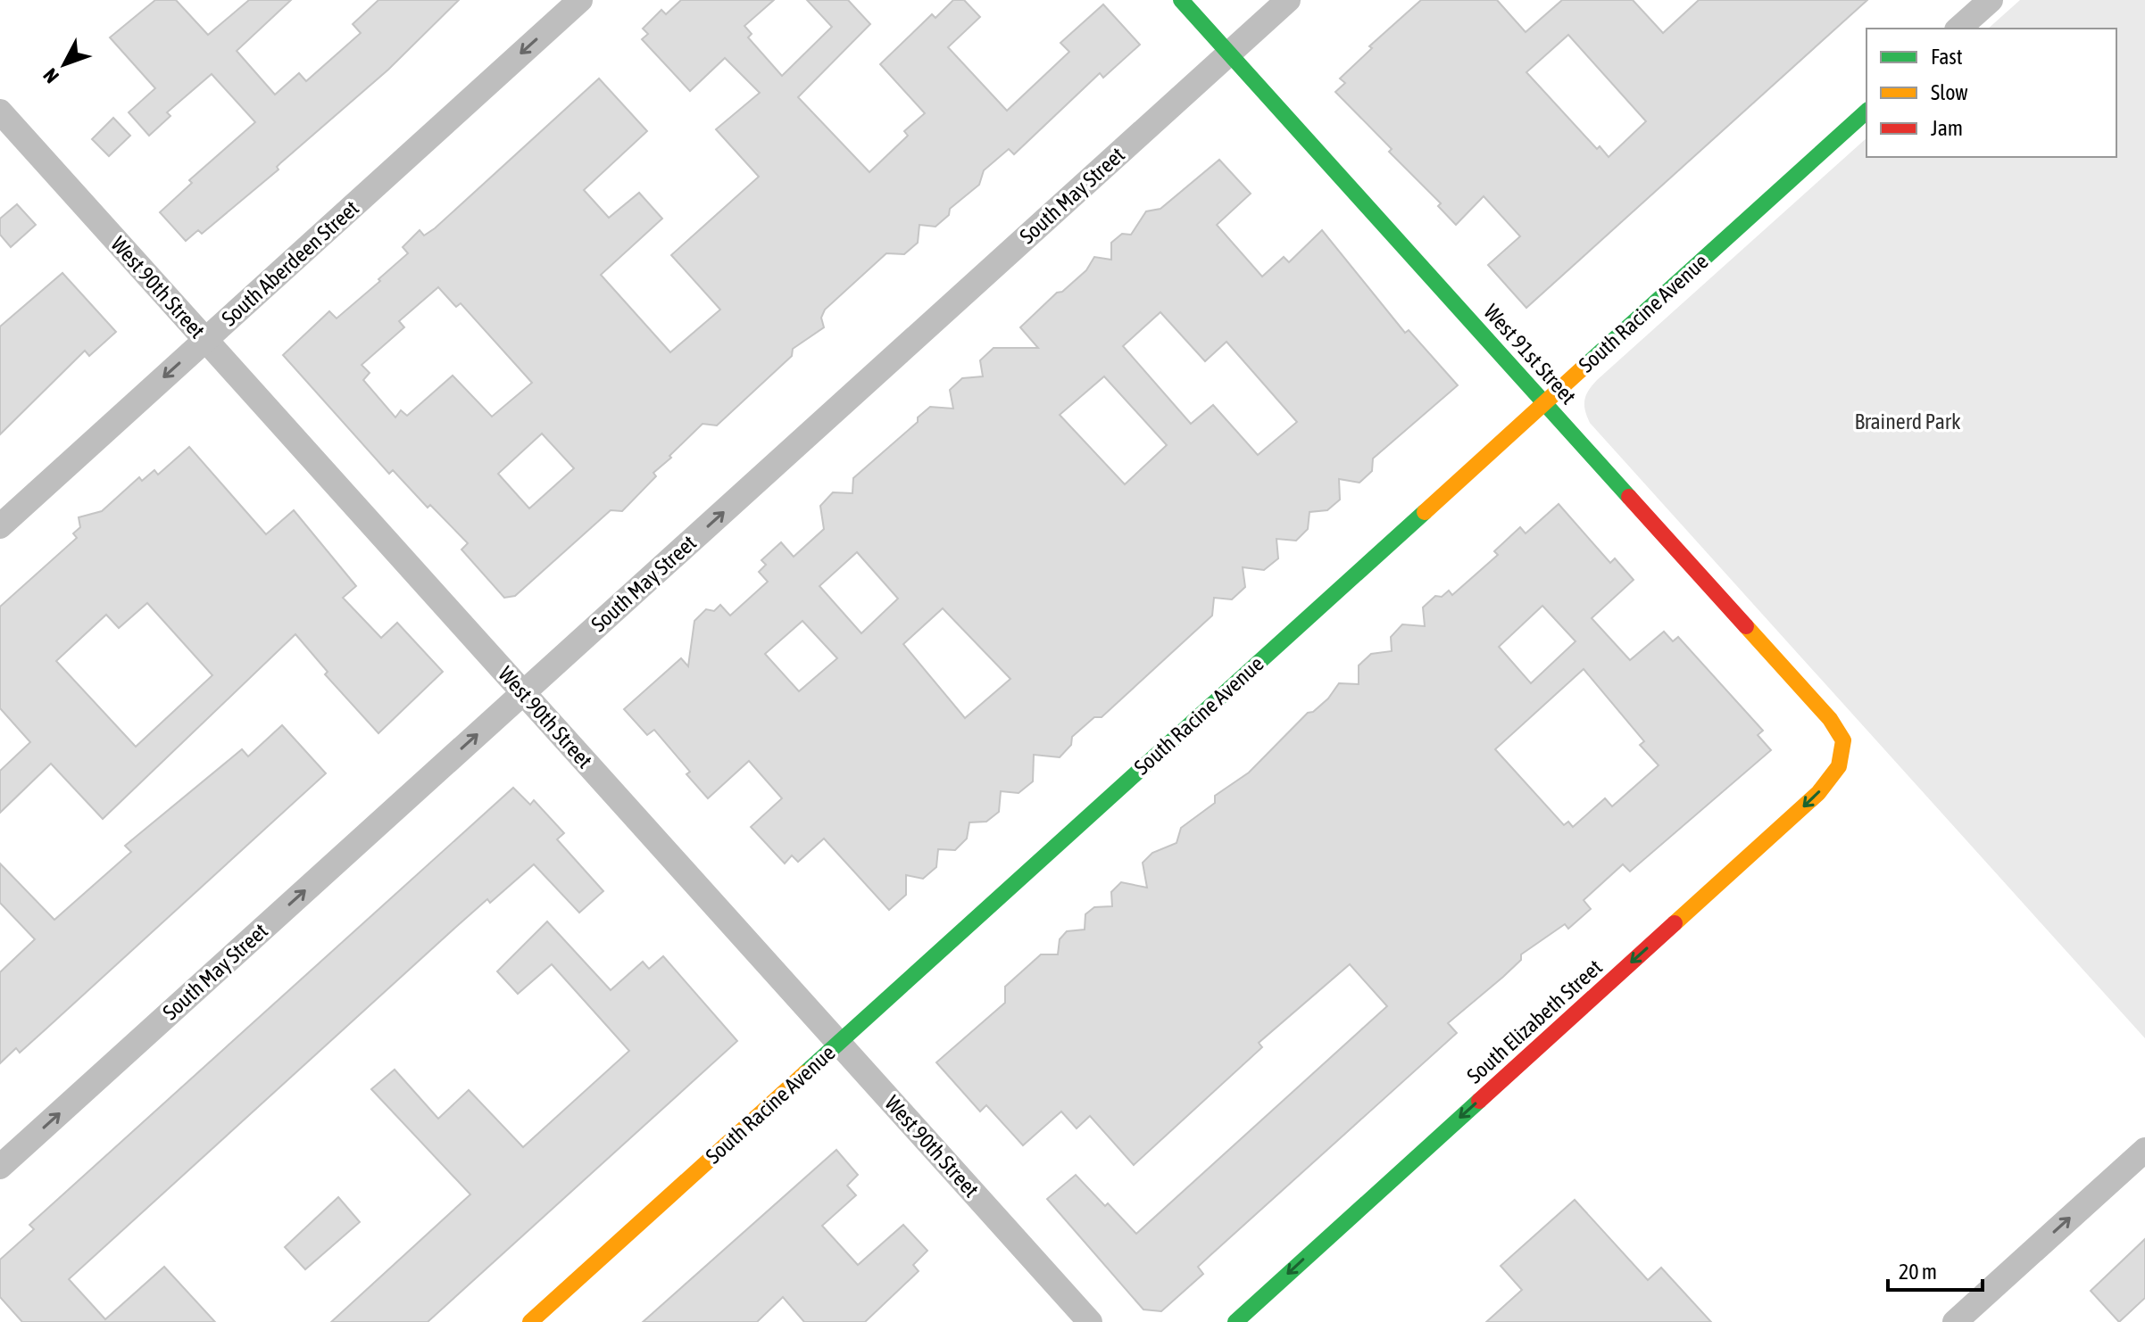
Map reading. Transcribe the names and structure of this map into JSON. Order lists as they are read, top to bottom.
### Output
{
  "streets": {
    "street": [
      "South May Street",
      "South Aberdeen Street",
      "West 90th Street",
      "South Racine Avenue",
      "West 91st Street",
      "South Elizabeth Street"
    ]
  },
  "crossings": [
    ["South May Street", "West 90th Street"],
    ["South May Street", "West 91st Street"],
    ["South Aberdeen Street", "West 90th Street"],
    ["West 90th Street", "South Racine Avenue"],
    ["South Racine Avenue", "West 91st Street"],
    ["West 91st Street", "South Elizabeth Street"]
  ],
  "one_way": ["South May Street", "South Aberdeen Street", "South Elizabeth Street"],
  "parks": ["Brainerd Park"],
  "legend": ["Fast", "Slow", "Jam"],
  "scale_bar": "20 m",
  "north": "bottom left"
}
